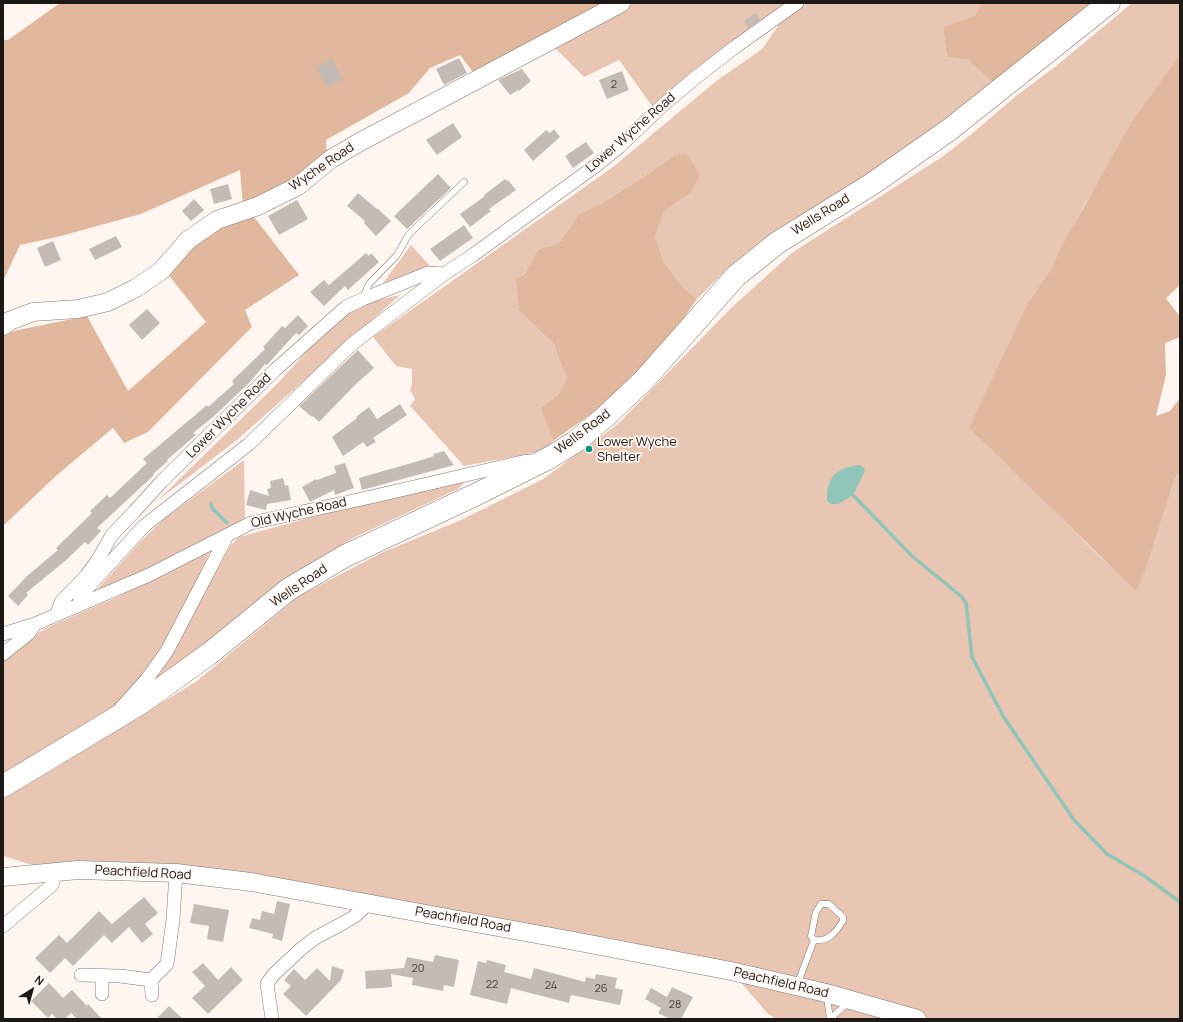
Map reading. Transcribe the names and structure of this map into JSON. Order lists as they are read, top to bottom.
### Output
{
  "streets": {
    "highway": ["Wells Road"],
    "street": [
      "Lower Wyche Road",
      "Wyche Road",
      "Old Wyche Road",
      "Peachfield Road"
    ]
  },
  "crossings": [
    ["Lower Wyche Road", "Old Wyche Road"],
    ["Wells Road", "Old Wyche Road"]
  ],
  "places": ["Lower Wyche Shelter"],
  "house_numbers": [
    "2",
    "20",
    "22",
    "24",
    "26",
    "28"
  ],
  "north": "top right"
}
